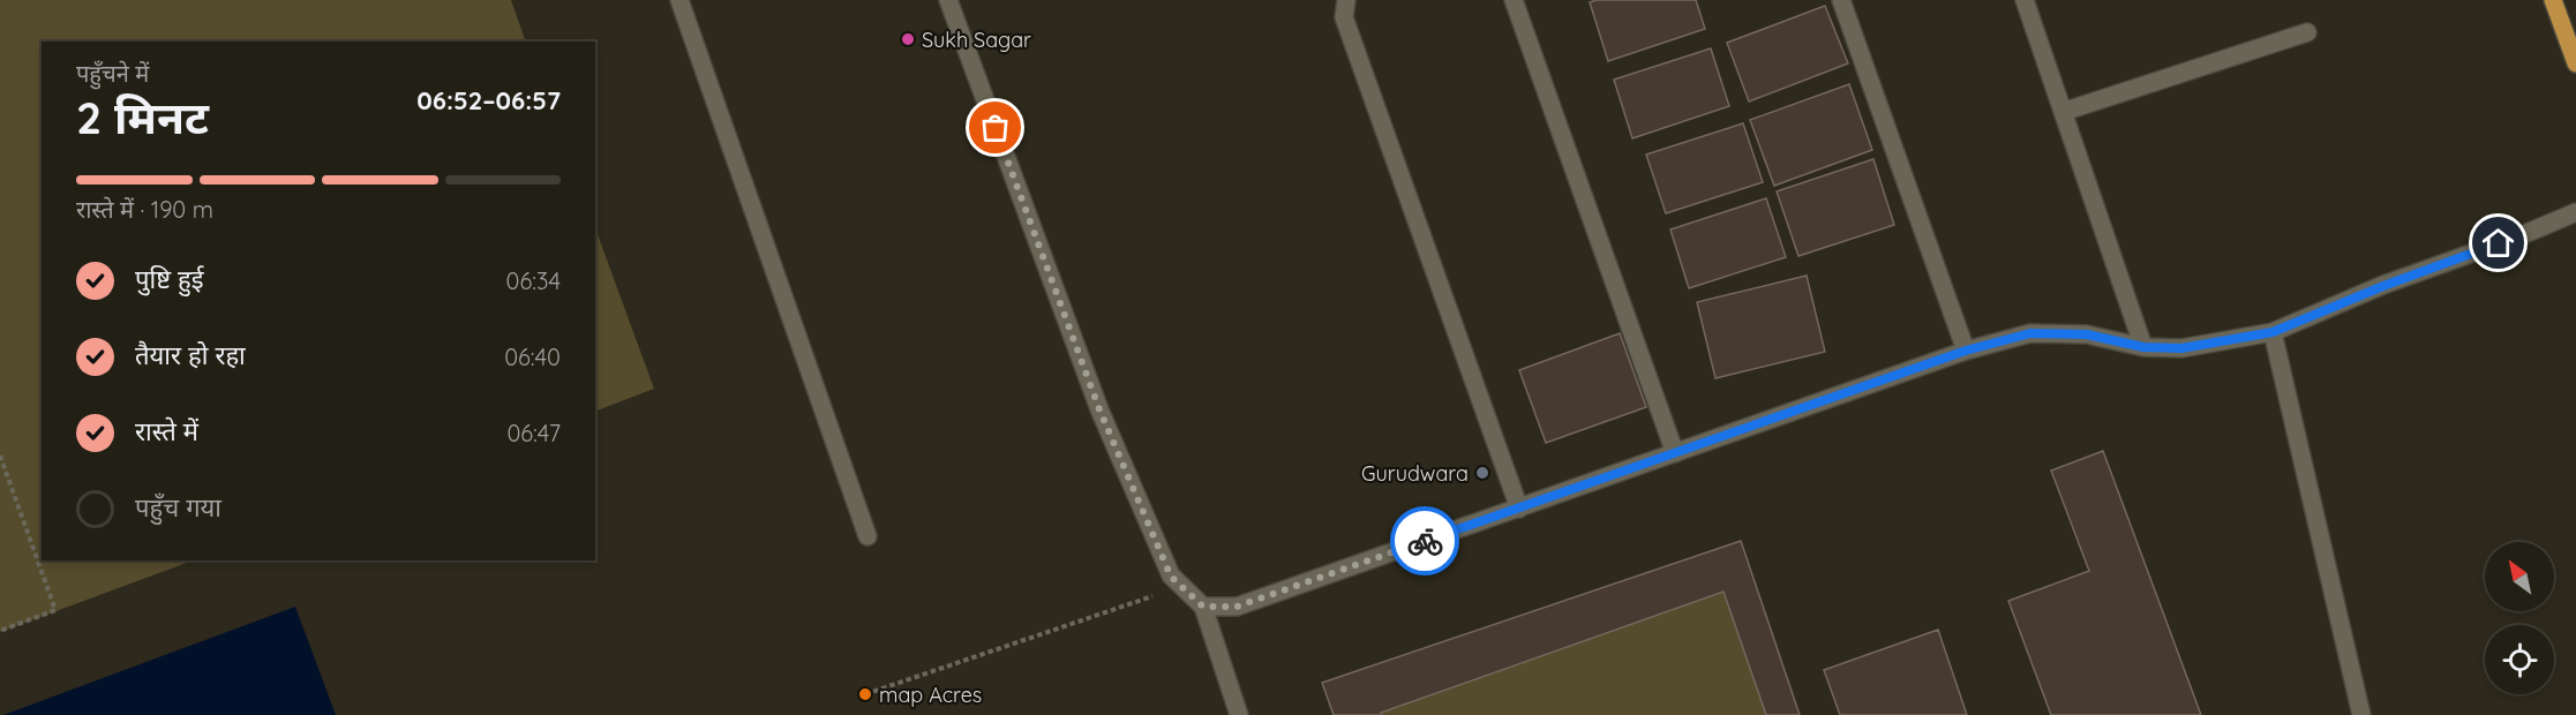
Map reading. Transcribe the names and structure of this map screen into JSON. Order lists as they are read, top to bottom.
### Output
{
  "places": ["Sukh Sagar", "Gurudwara", "map Acres"],
  "north": "top left",
  "page": {
    "heading": ["2 मिनट", "पहुँचने में", "06:52–06:57"],
    "bar": "रास्ते में · 190 m",
    "list": [
      ["पुष्टि हुई", "06:34"],
      ["तैयार हो रहा", "06:40"],
      ["रास्ते में", "06:47"],
      "पहुँच गया"
    ]
  }
}
